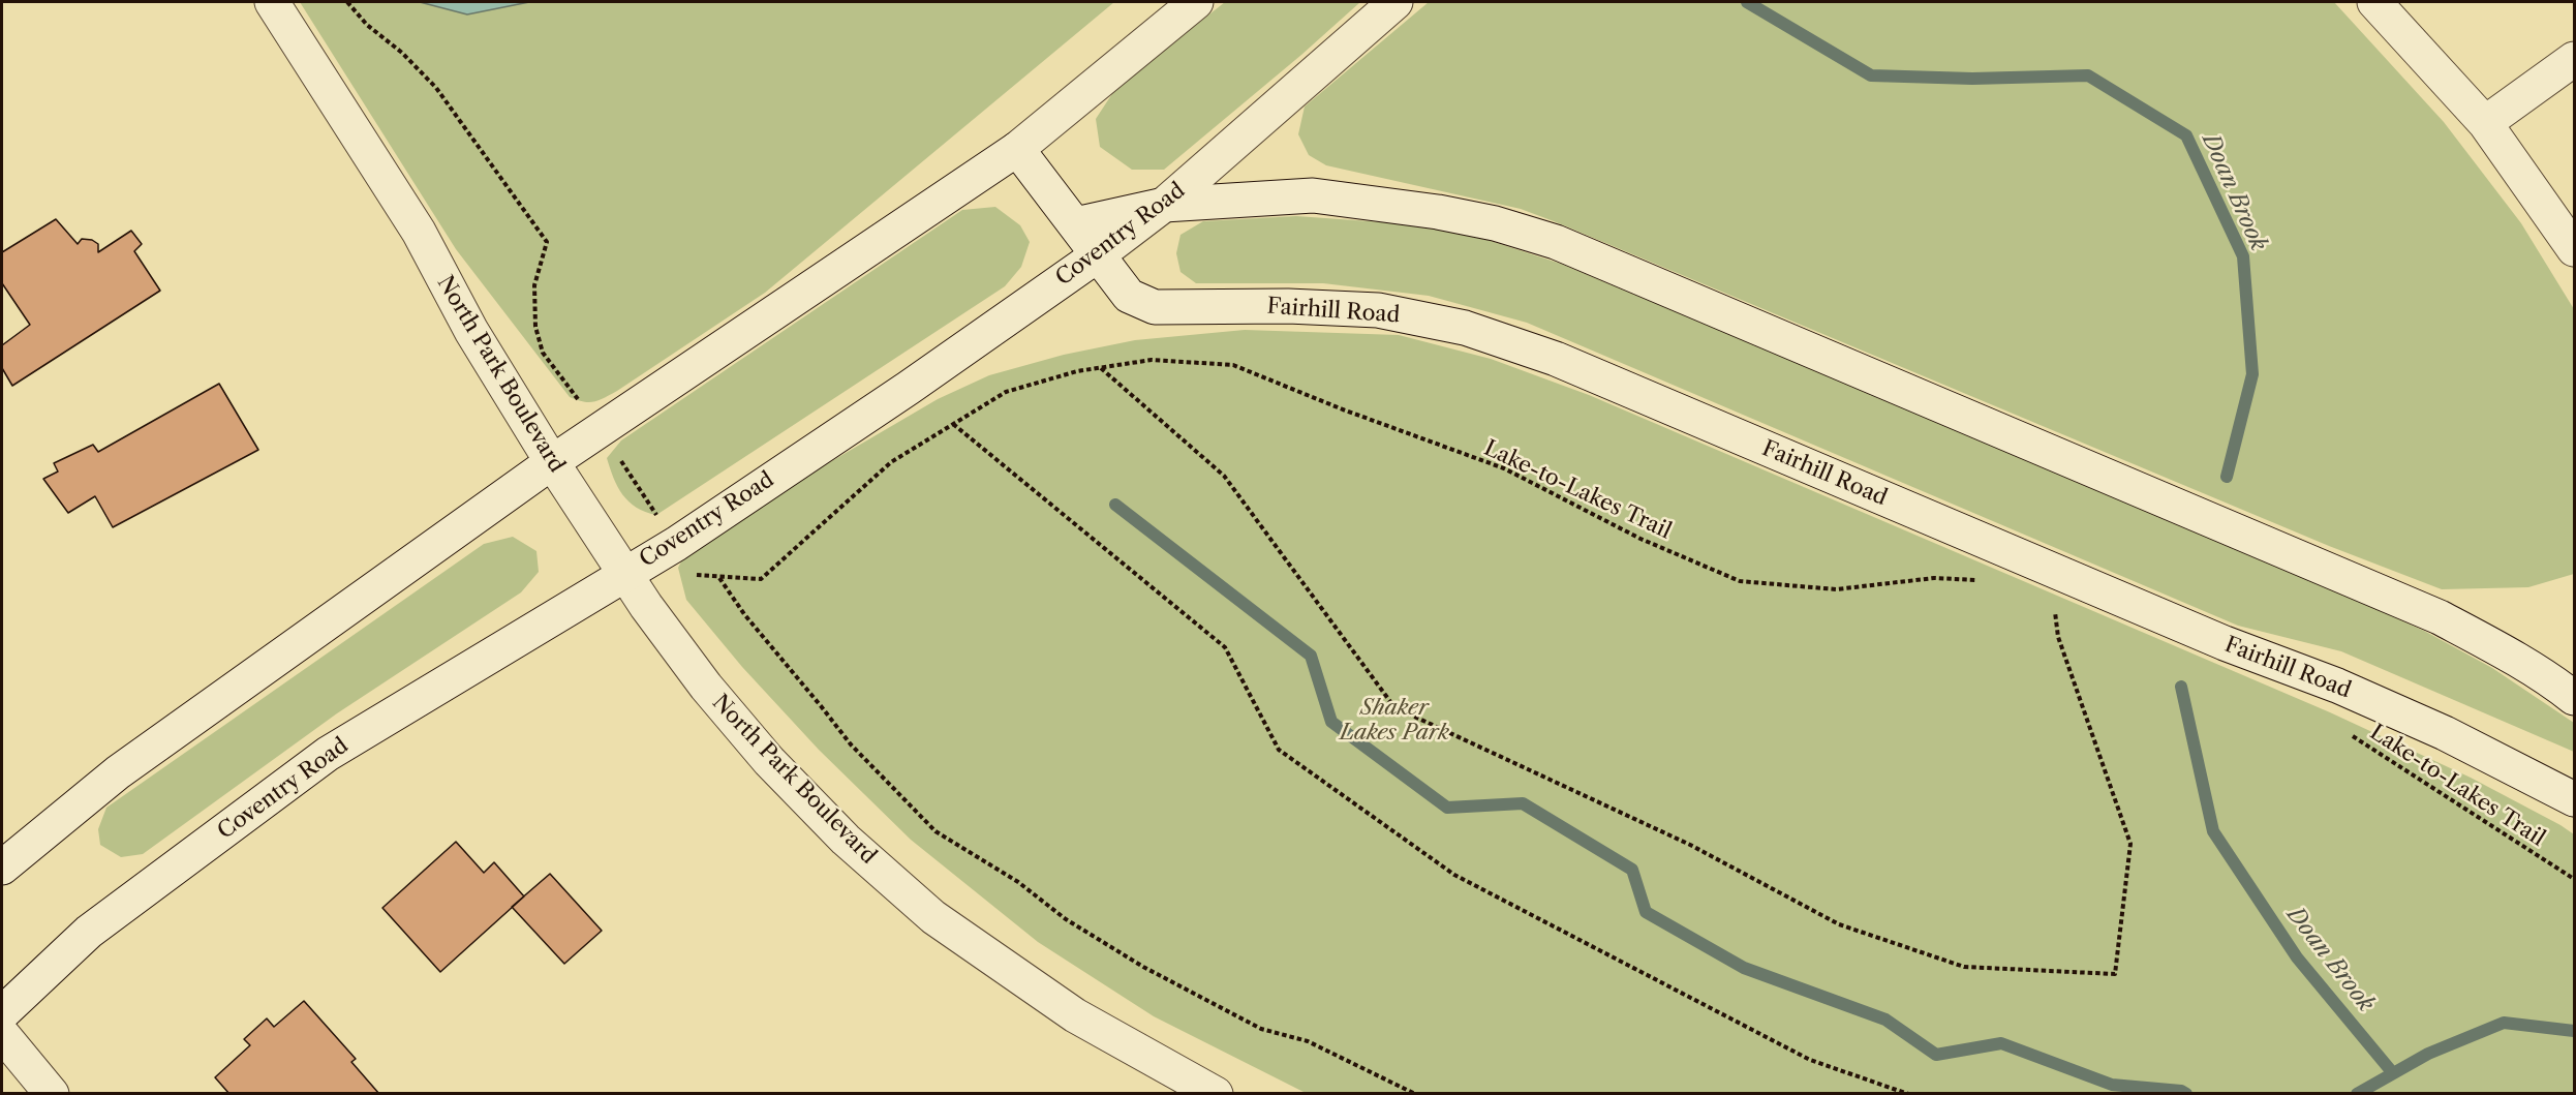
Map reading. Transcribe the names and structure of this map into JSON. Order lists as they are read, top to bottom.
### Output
{
  "streets": {
    "main road": ["Coventry Road", "Fairhill Road", "North Park Boulevard"],
    "path": ["Lake-to-Lakes Trail"]
  },
  "crossings": [
    ["Coventry Road", "Fairhill Road"],
    ["Coventry Road", "North Park Boulevard"],
    ["Coventry Road", "Lake-to-Lakes Trail"]
  ],
  "water": ["Doan Brook"],
  "parks": ["Shaker Lakes Park"]
}
